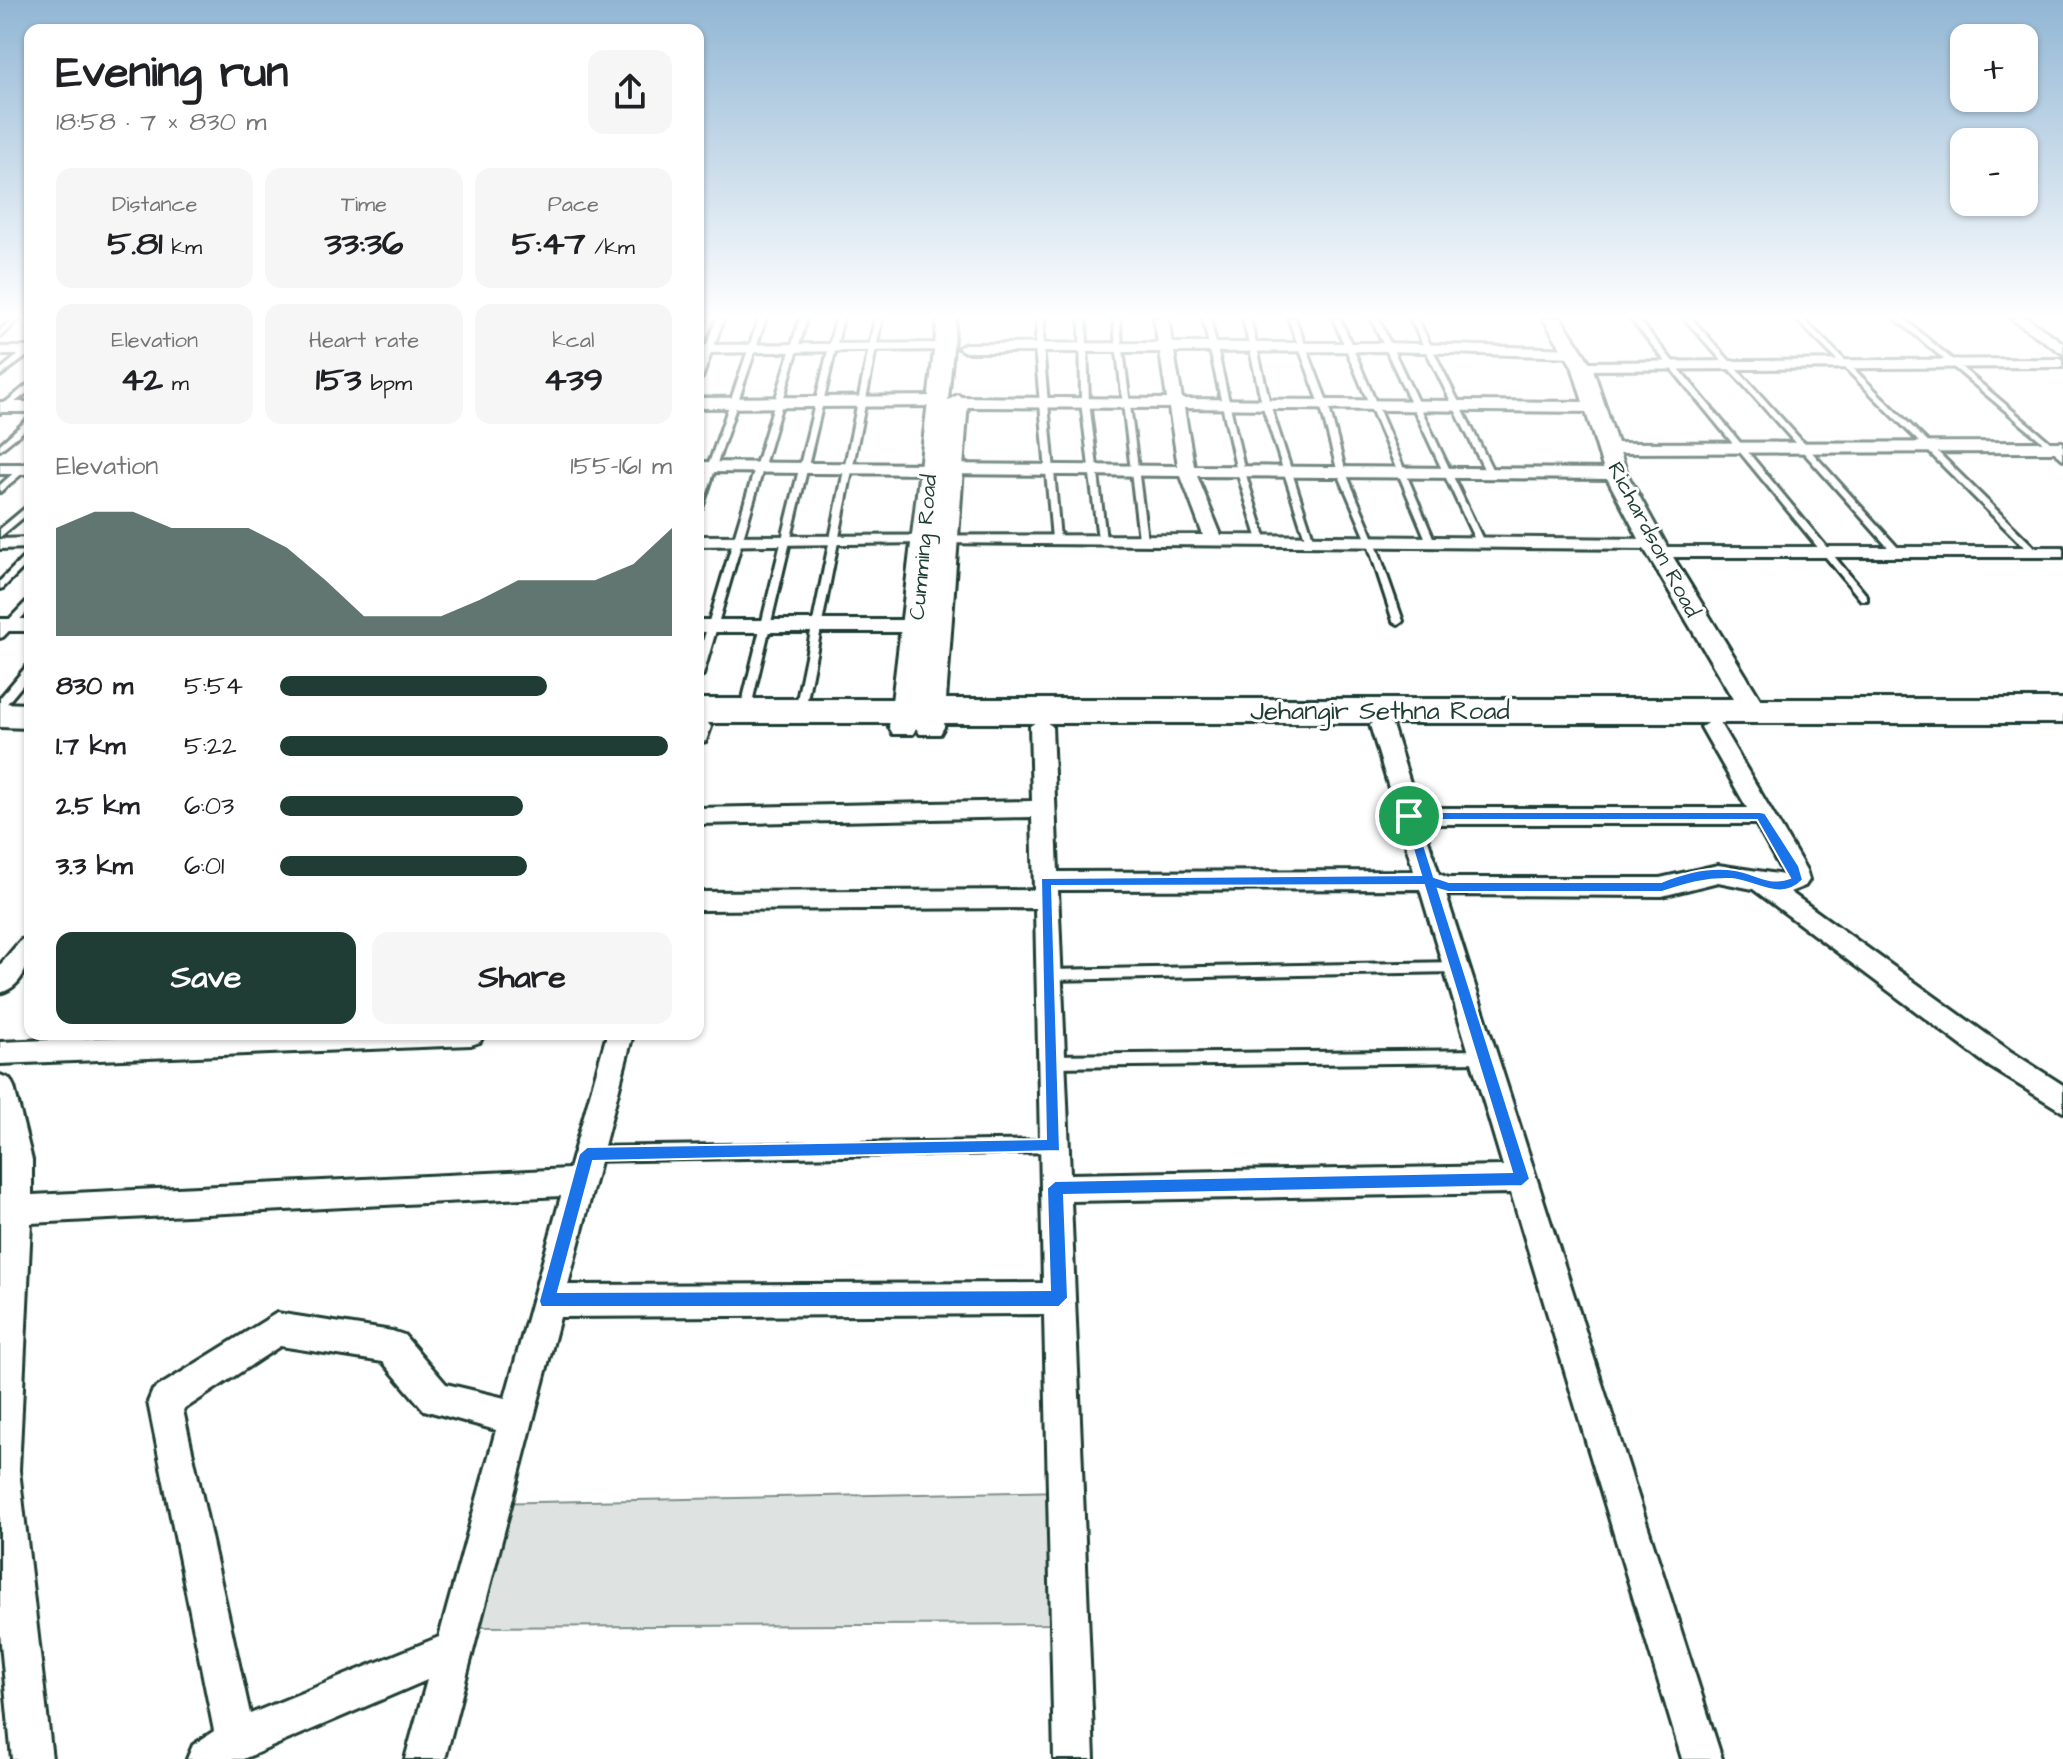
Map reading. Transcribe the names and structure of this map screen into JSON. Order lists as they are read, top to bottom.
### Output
{
  "streets": {
    "highway": ["Jehangir Sethna Road"],
    "street": ["Richardson Road", "Cumming Road"]
  },
  "crossings": [
    ["Richardson Road", "Jehangir Sethna Road"],
    ["Cumming Road", "Jehangir Sethna Road"]
  ],
  "page": {
    "map_buttons": ["+", "−"],
    "heading": ["Evening run", "18:58 · 7 × 830 m"],
    "stats": [
      ["Distance", "5.81 km"],
      ["Time", "33:36"],
      ["Pace", "5:47 /km"],
      ["Elevation", "42 m"],
      ["Heart rate", "153 bpm"],
      ["kcal", "439"]
    ],
    "chart": ["Elevation", "155–161 m"],
    "list": [
      {
        "name": "830 m",
        "note": "5:54"
      },
      {
        "name": "1.7 km",
        "note": "5:22"
      },
      {
        "name": "2.5 km",
        "note": "6:03"
      },
      {
        "name": "3.3 km",
        "note": "6:01"
      }
    ],
    "buttons": ["Save", "Share"]
  }
}
